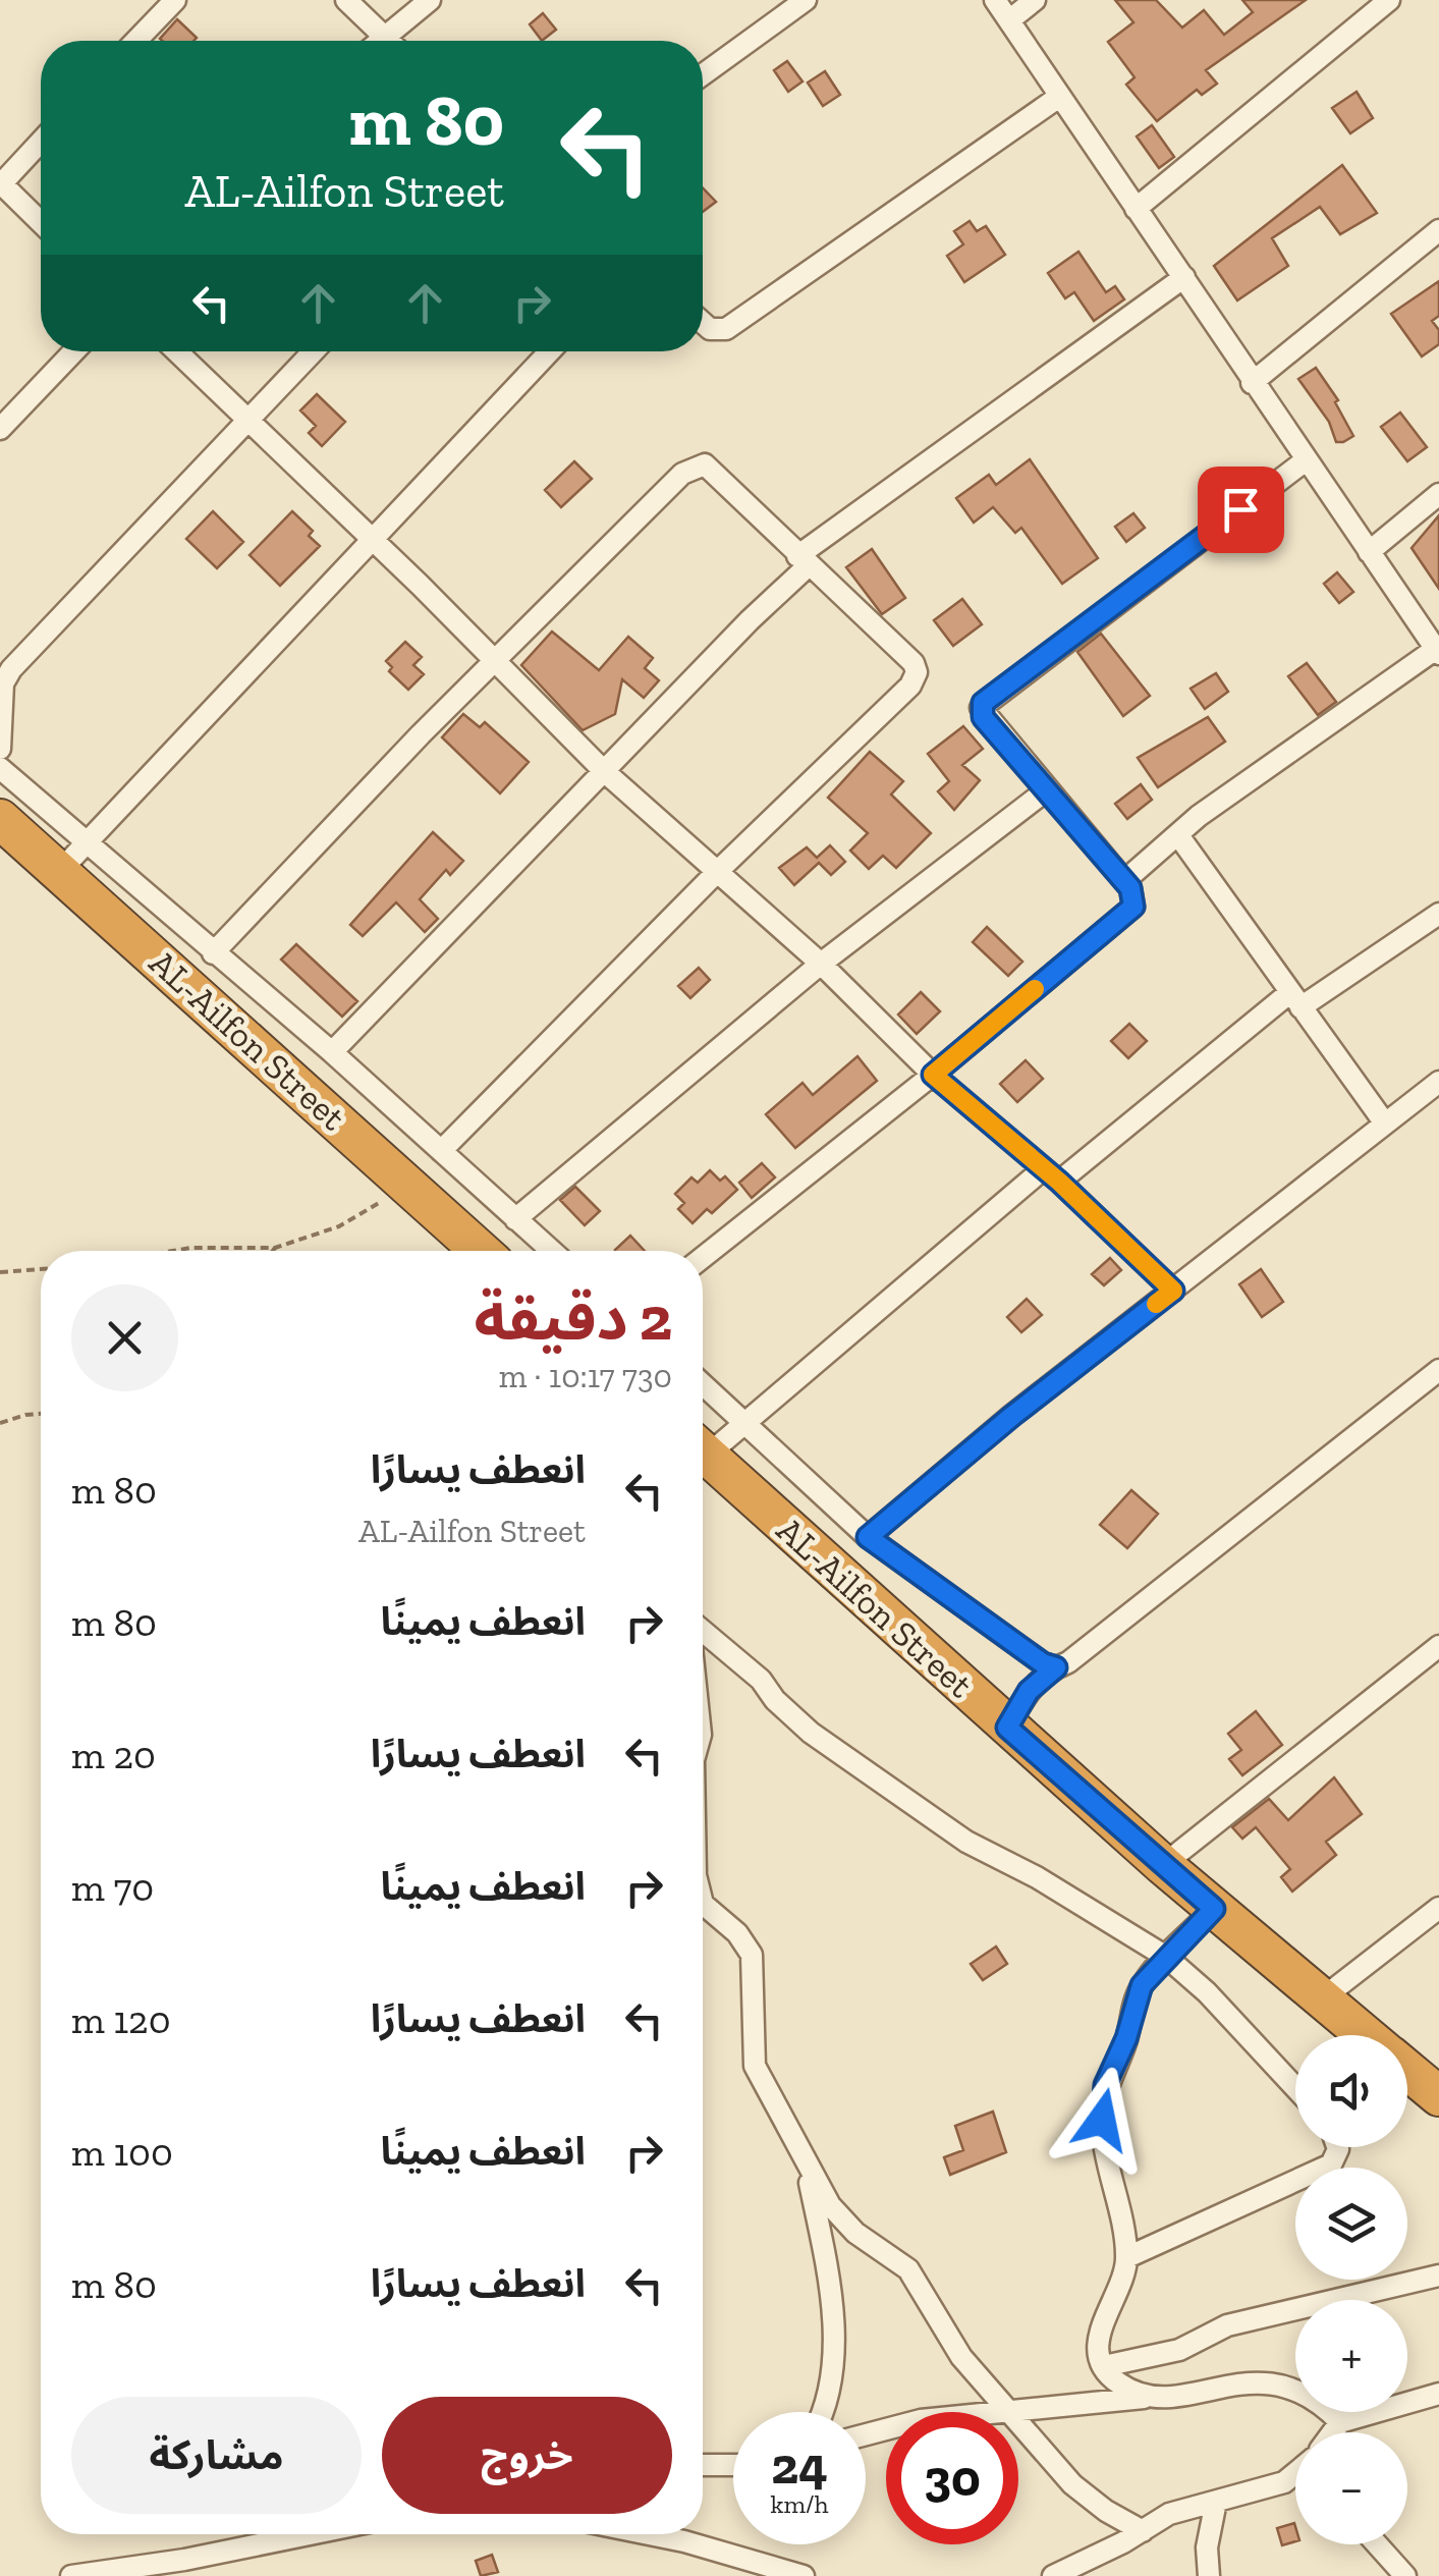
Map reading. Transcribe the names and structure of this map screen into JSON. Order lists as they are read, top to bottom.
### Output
{
  "streets": {
    "highway": ["AL-Ailfon Street"]
  },
  "page": {
    "turn": ["80 m", "AL-Ailfon Street"],
    "heading": ["2 دقيقة", "730 m · 10:17"],
    "list": [
      {
        "name": "انعطف يسارًا",
        "note": "AL-Ailfon Street",
        "value": "80 m"
      },
      {
        "name": "انعطف يمينًا",
        "value": "80 m"
      },
      {
        "name": "انعطف يسارًا",
        "value": "20 m"
      },
      {
        "name": "انعطف يمينًا",
        "value": "70 m"
      },
      {
        "name": "انعطف يسارًا",
        "value": "120 m"
      },
      {
        "name": "انعطف يمينًا",
        "value": "100 m"
      },
      {
        "name": "انعطف يسارًا",
        "value": "80 m"
      }
    ],
    "map_buttons": ["+", "−"],
    "buttons": ["خروج", "مشاركة"],
    "speed": "24 km/h",
    "limit": "30"
  }
}
